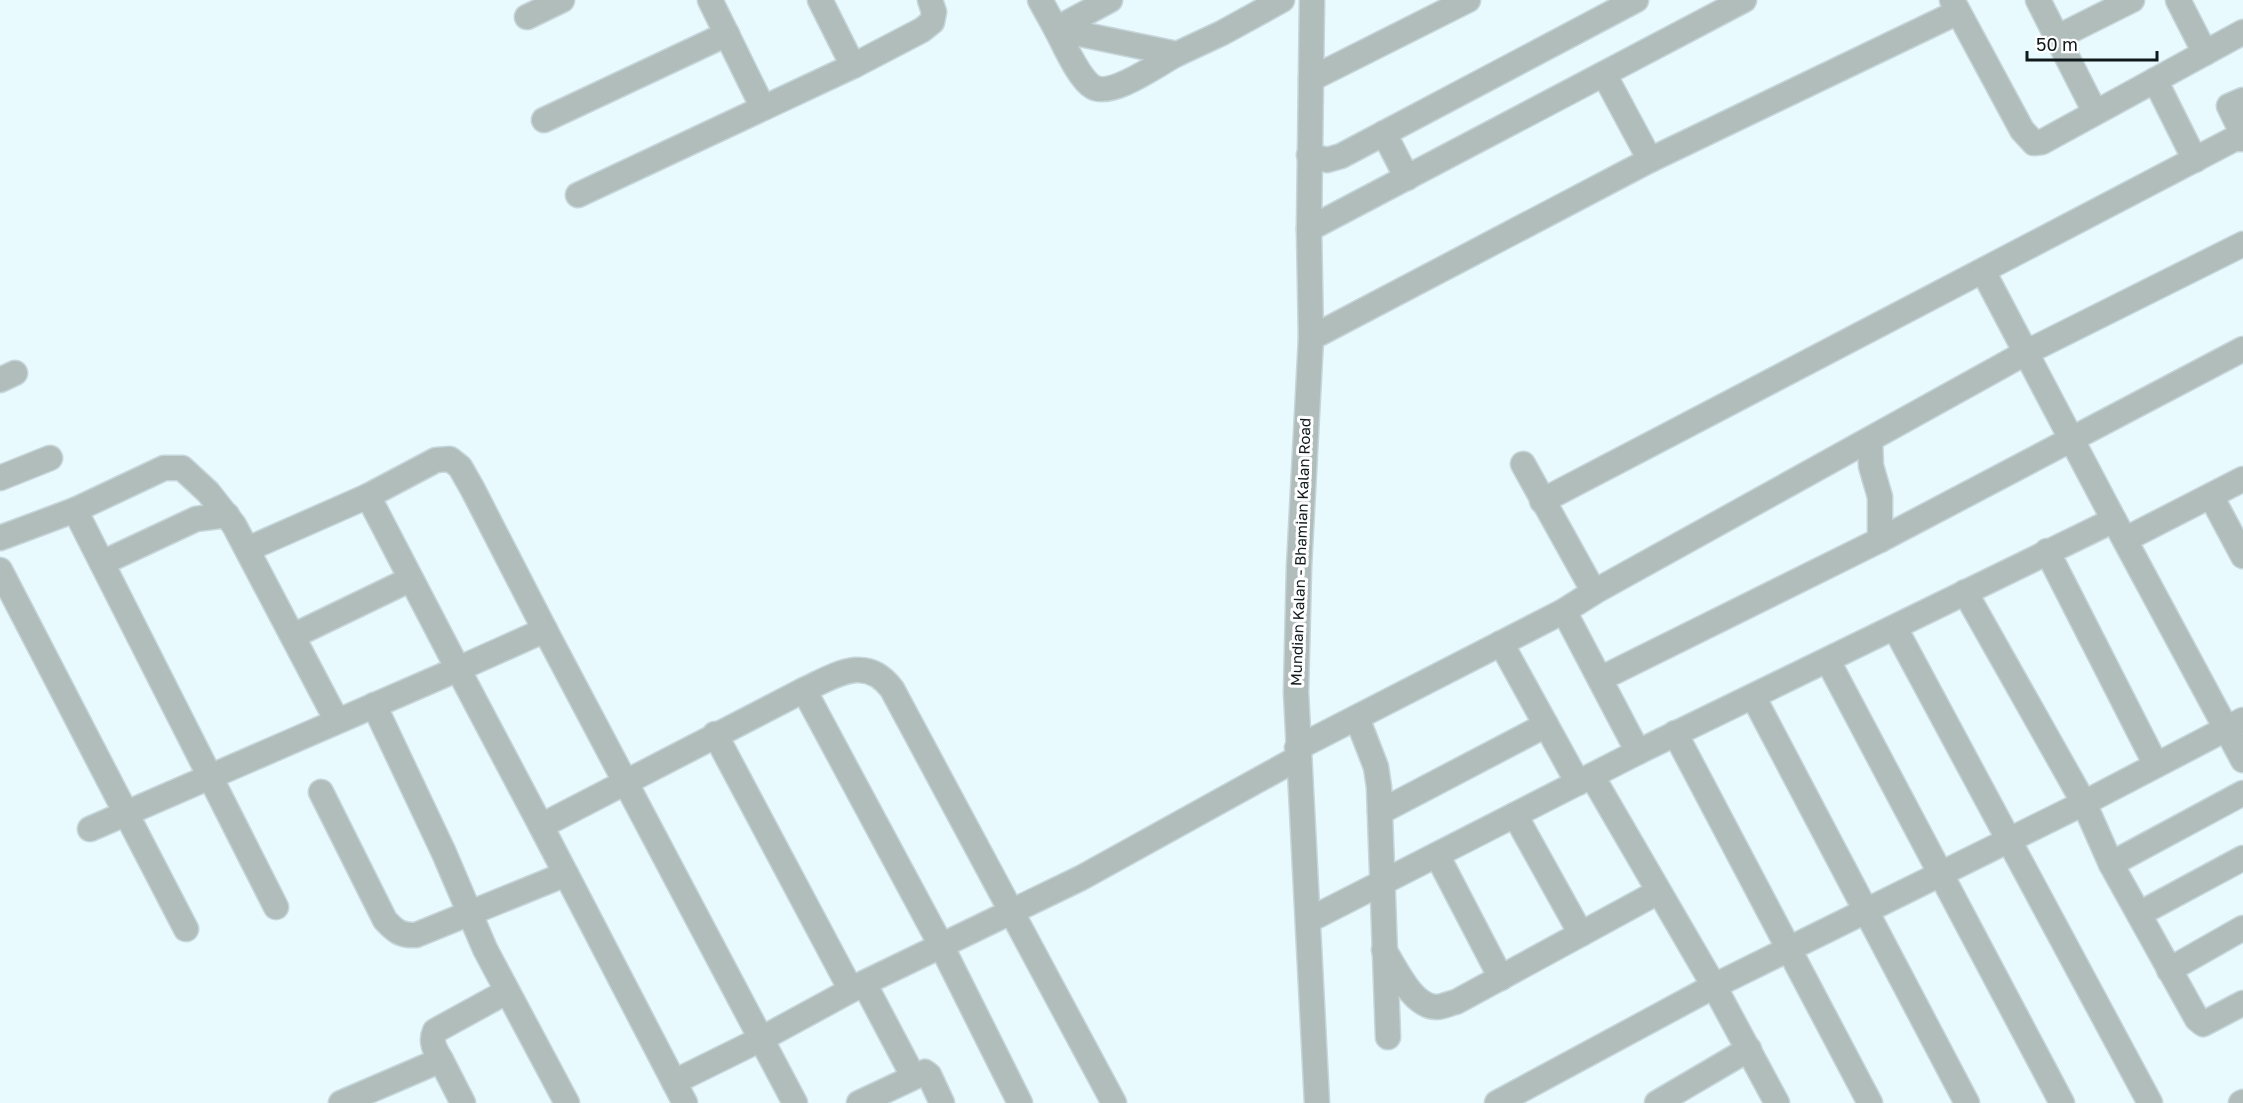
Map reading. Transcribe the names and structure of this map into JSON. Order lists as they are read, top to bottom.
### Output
{
  "streets": {
    "street": ["Mundian Kalan - Bhamian Kalan Road"]
  },
  "scale_bar": "50 m"
}
